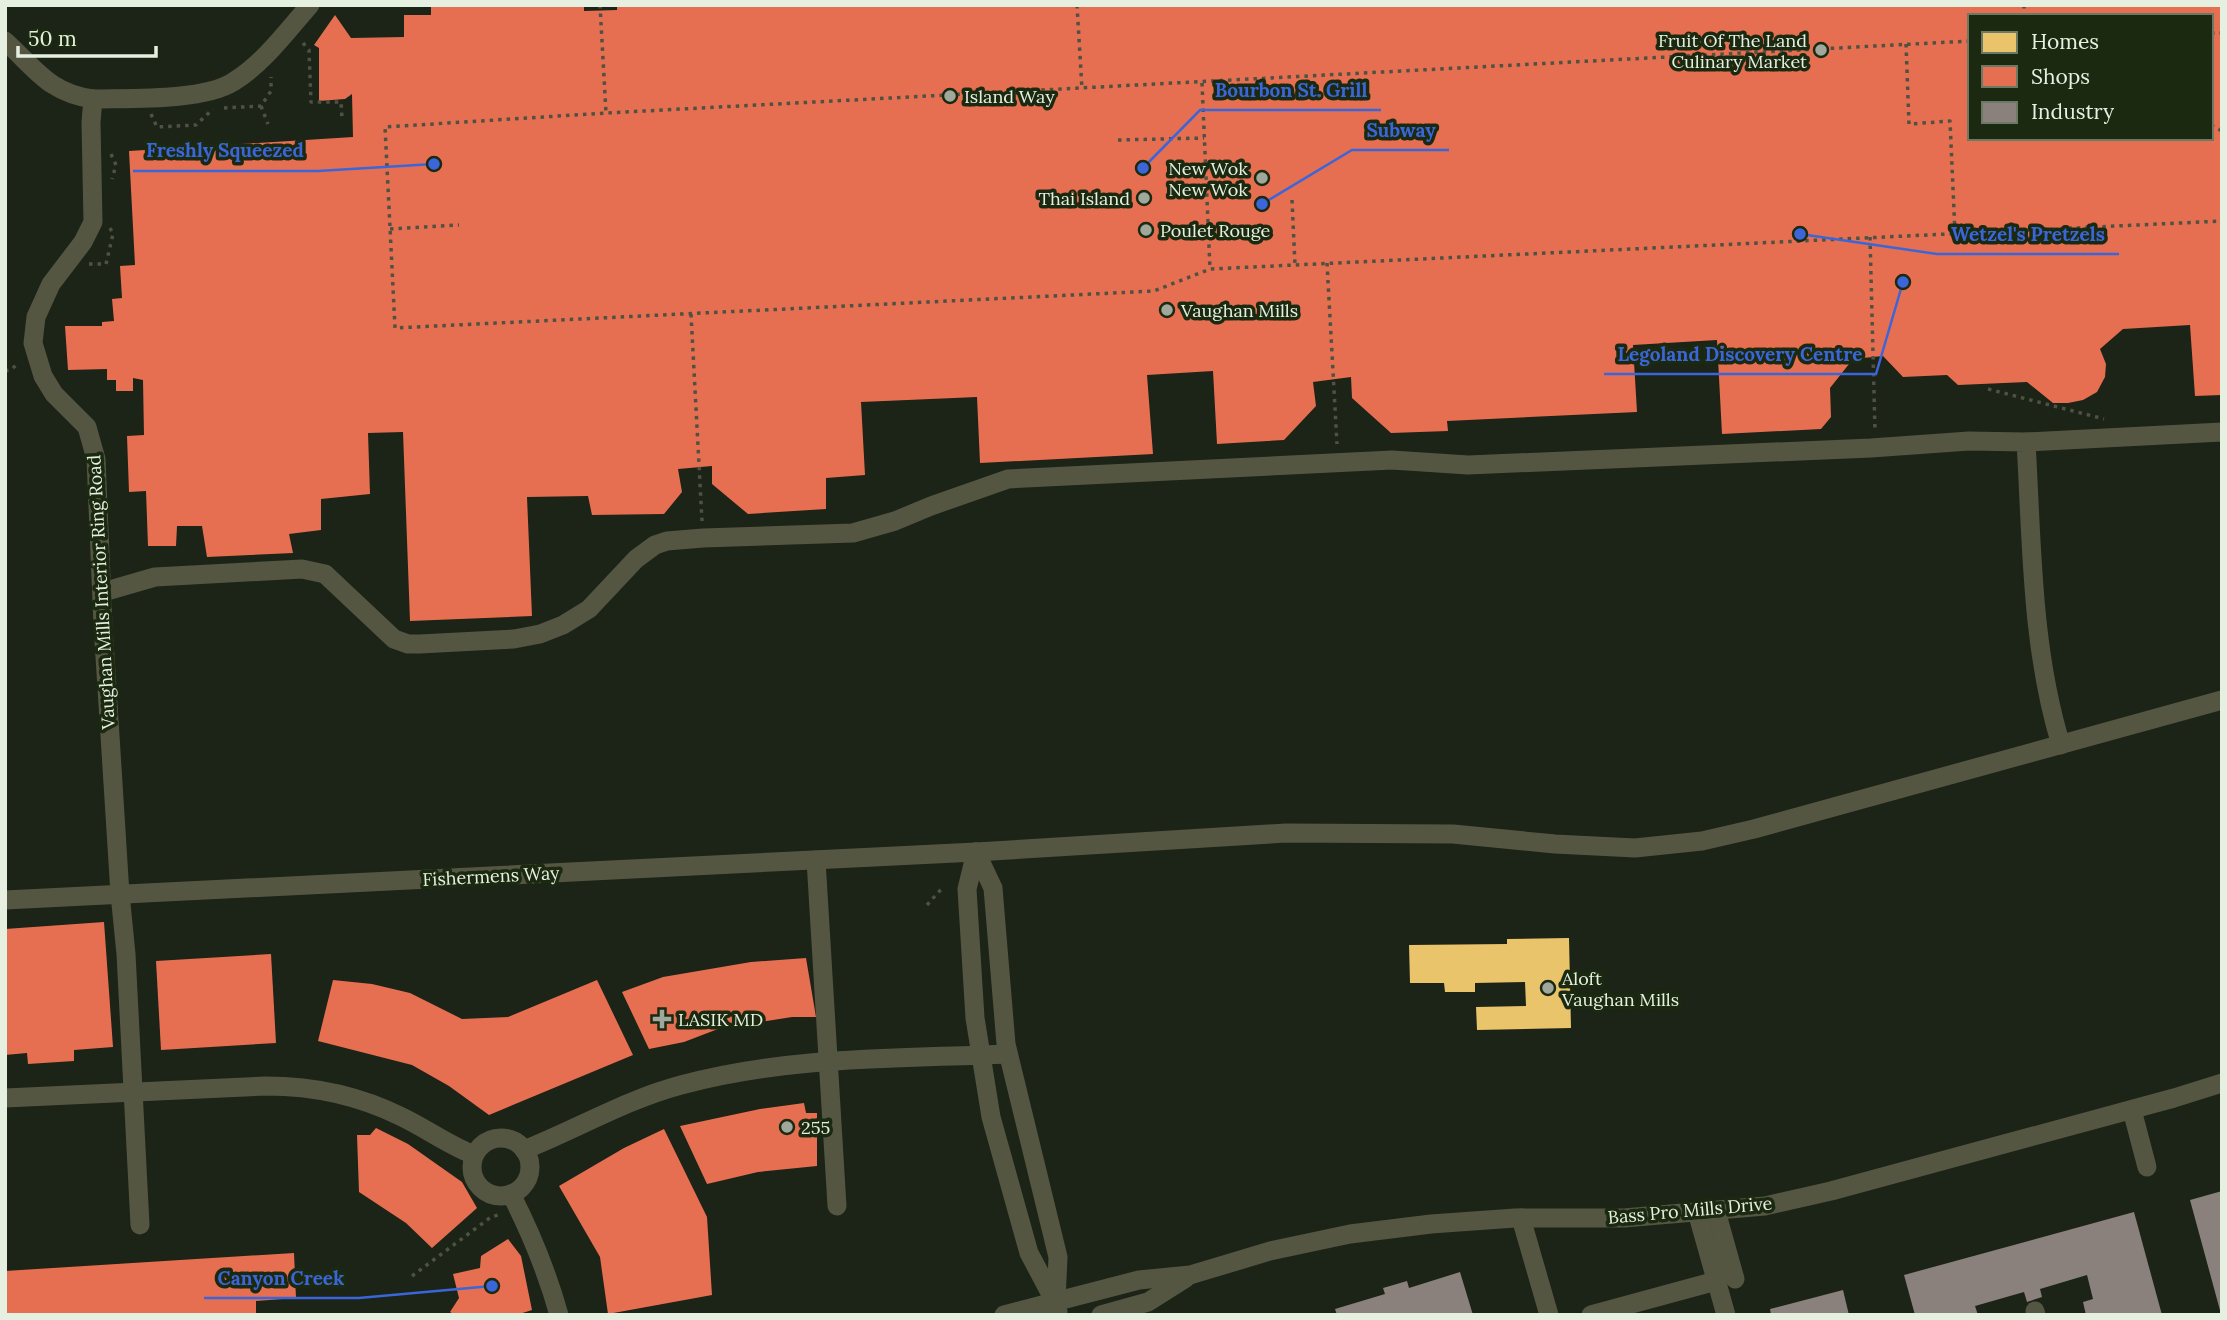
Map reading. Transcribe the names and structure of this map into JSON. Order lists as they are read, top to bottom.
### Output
{
  "streets": {
    "street": ["Vaughan Mills Interior Ring Road", "Fishermens Way", "Bass Pro Mills Drive"]
  },
  "crossings": [
    ["Vaughan Mills Interior Ring Road", "Fishermens Way"]
  ],
  "places": {
    "other": [
      "Fruit Of The Land Culinary Market",
      "Island Way",
      "Freshly Squeezed",
      "Bourbon St. Grill",
      "New Wok New Wok",
      "Thai Island",
      "Subway",
      "Poulet Rouge",
      "Wetzel's Pretzels",
      "Legoland Discovery Centre",
      "Vaughan Mills",
      "Aloft Vaughan Mills",
      "255",
      "Canyon Creek"
    ],
    "health": ["LASIK MD"]
  },
  "legend": ["Homes", "Shops", "Industry"],
  "scale_bar": "50 m"
}
